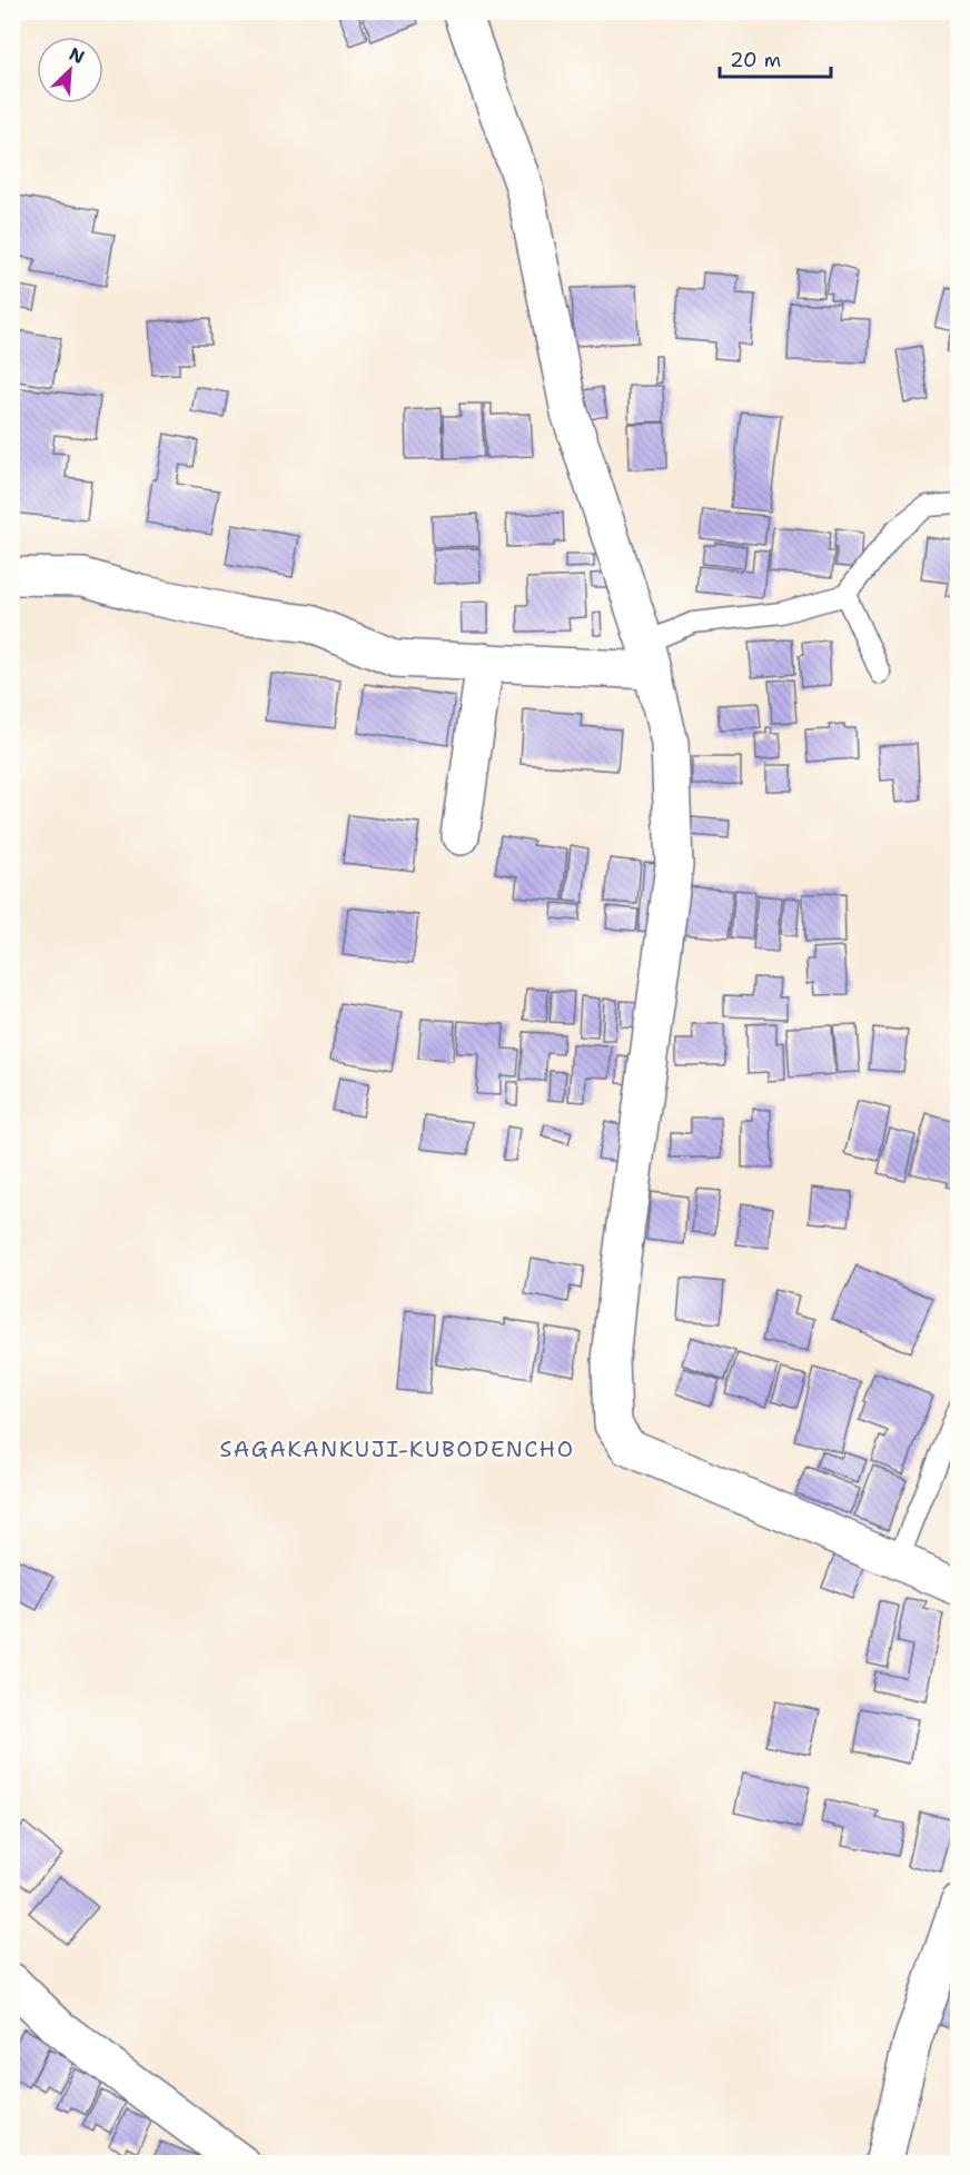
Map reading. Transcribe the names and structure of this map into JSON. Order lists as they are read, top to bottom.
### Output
{
  "districts": ["SAGAKANKUJI-KUBODENCHO"],
  "scale_bar": "20 m",
  "north": "top right"
}
